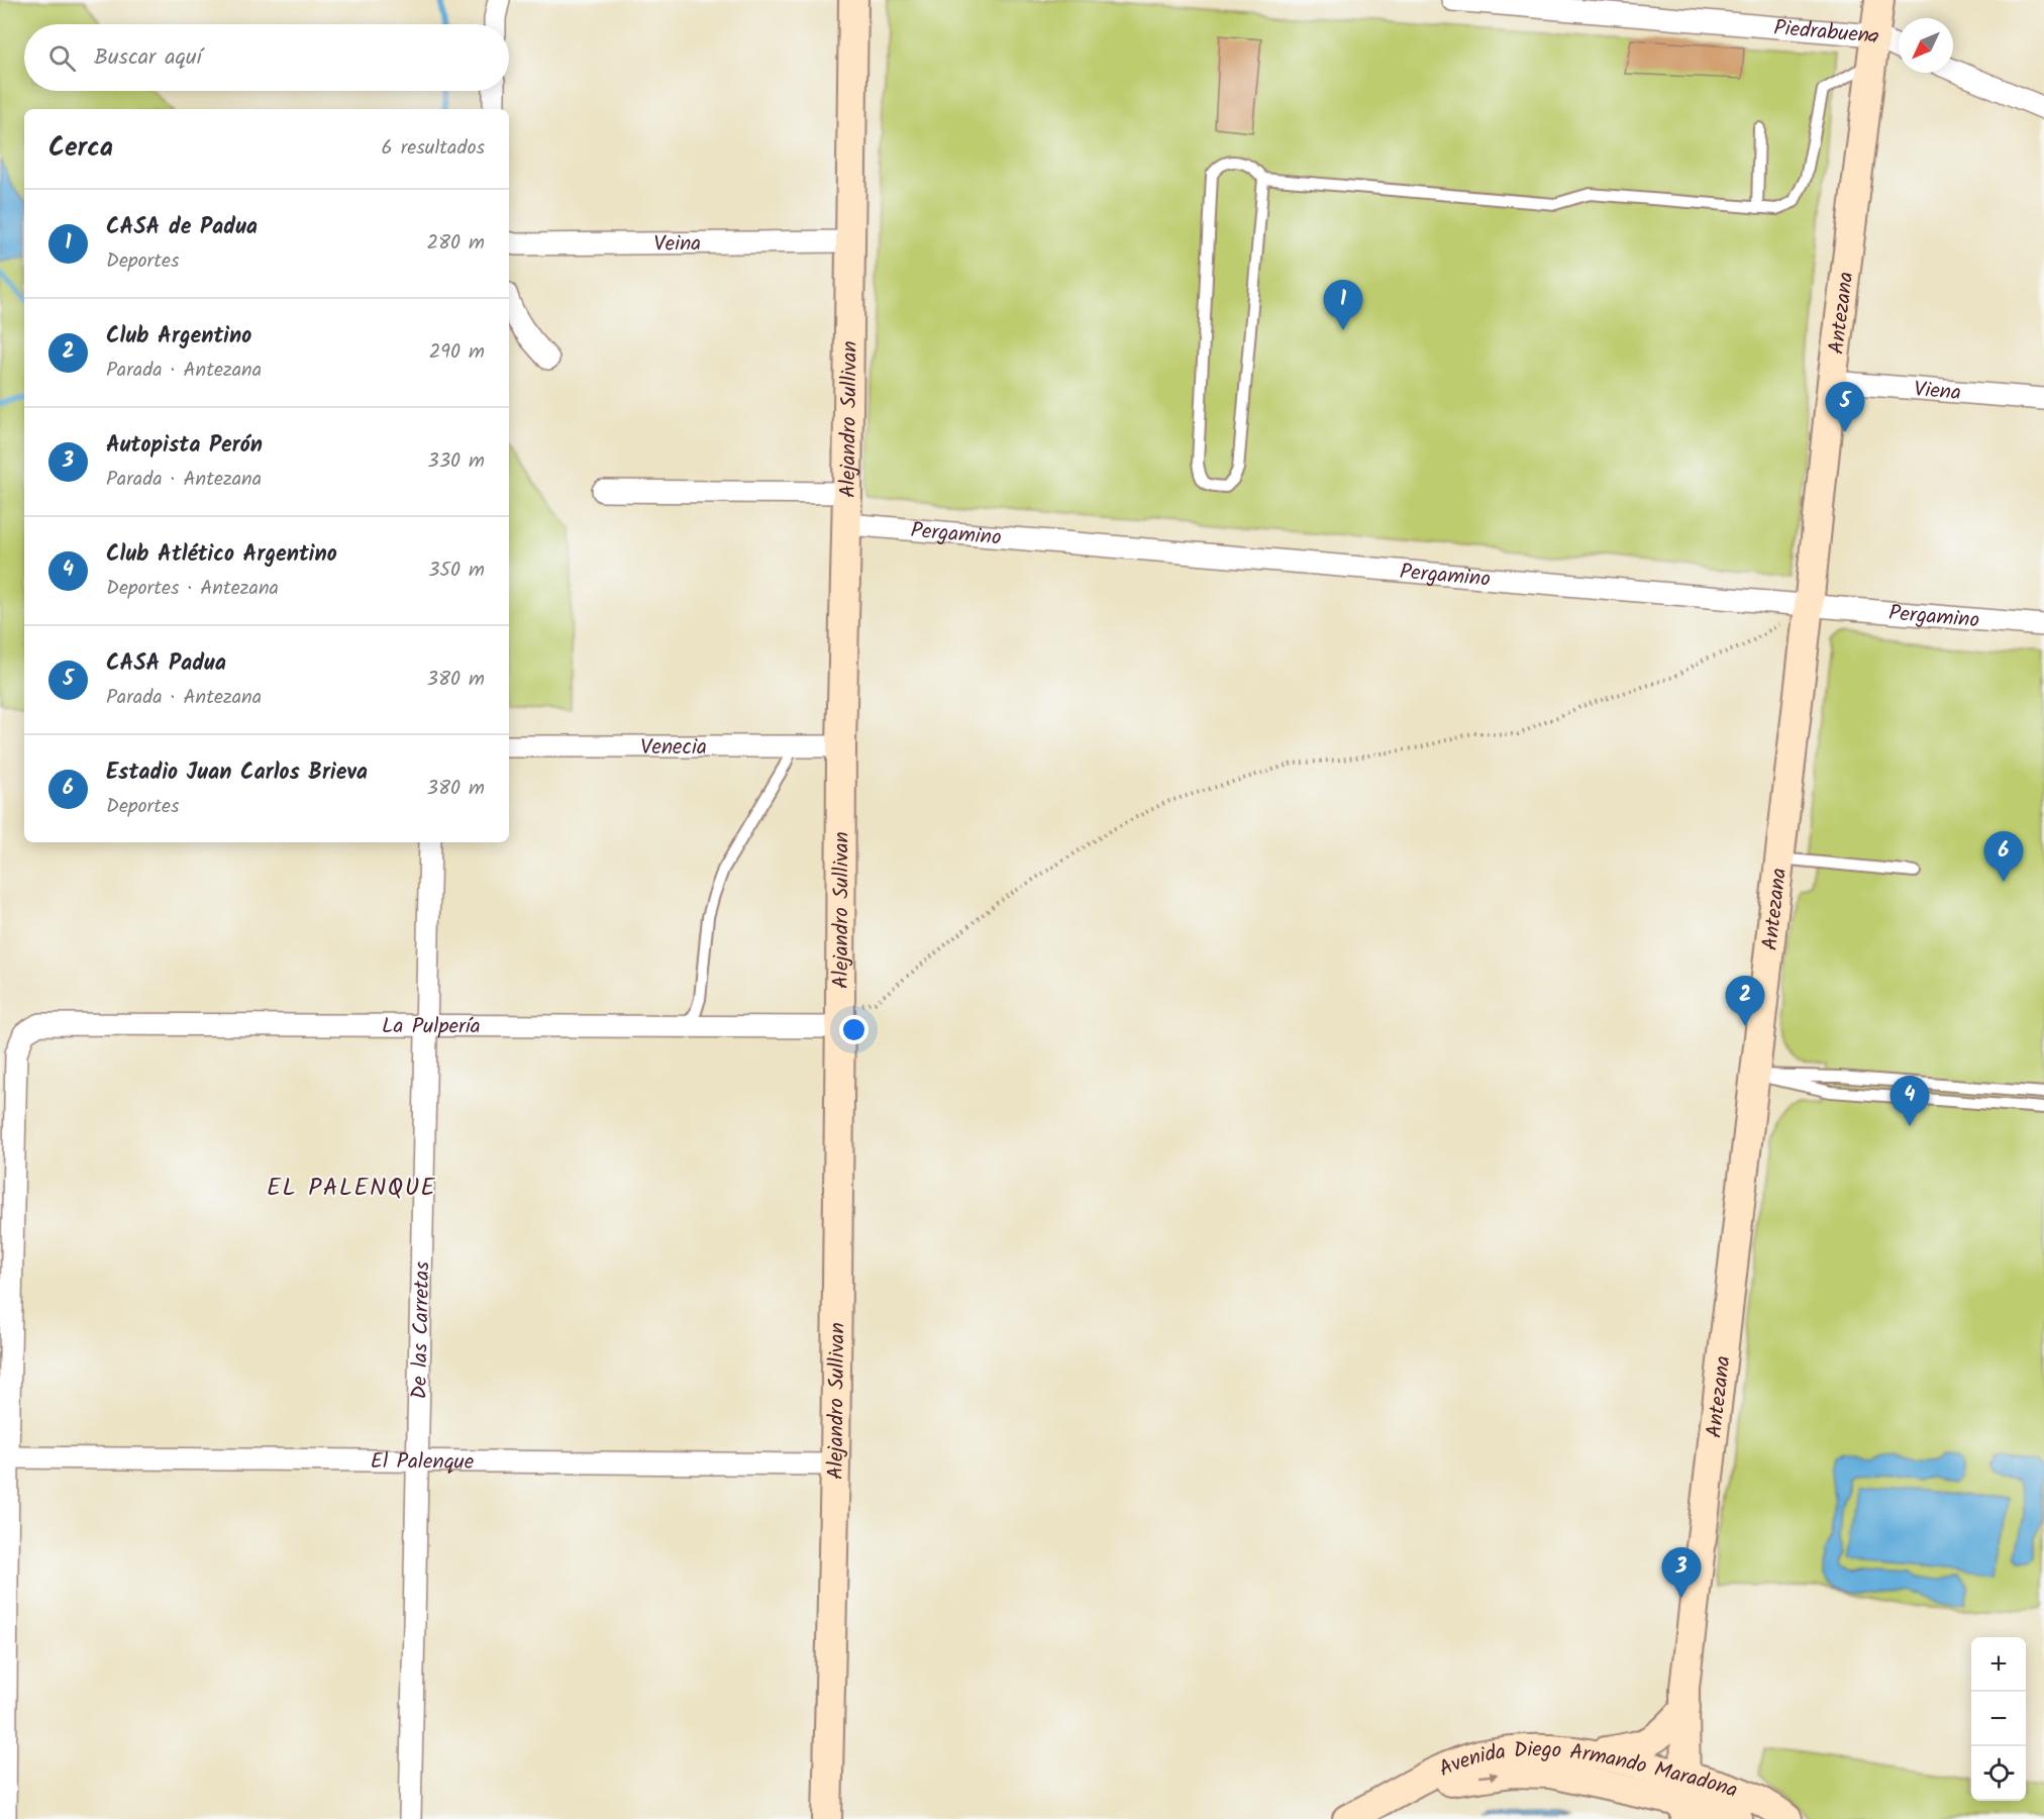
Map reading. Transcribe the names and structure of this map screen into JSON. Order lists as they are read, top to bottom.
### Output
{
  "streets": {
    "street": [
      "Piedrabuena",
      "Veina",
      "Antezana",
      "Viena",
      "Alejandro Sullivan",
      "Pergamino",
      "Venecia",
      "La Pulpería",
      "De las Carretas",
      "El Palenque",
      "Avenida Diego Armando Maradona"
    ]
  },
  "crossings": [
    ["Piedrabuena", "Antezana"],
    ["Veina", "Alejandro Sullivan"],
    ["Antezana", "Viena"],
    ["Antezana", "Pergamino"],
    ["Antezana", "Avenida Diego Armando Maradona"],
    ["Alejandro Sullivan", "Pergamino"],
    ["Alejandro Sullivan", "Venecia"],
    ["Alejandro Sullivan", "La Pulpería"],
    ["Alejandro Sullivan", "El Palenque"],
    ["La Pulpería", "De las Carretas"],
    ["La Pulpería", "El Palenque"],
    ["De las Carretas", "El Palenque"]
  ],
  "districts": ["EL PALENQUE"],
  "north": "bottom left",
  "page": {
    "search": "Buscar aquí",
    "heading": ["Cerca", "6 resultados"],
    "list": [
      {
        "mark": "1",
        "name": "CASA de Padua",
        "note": "Deportes",
        "value": "280 m"
      },
      {
        "mark": "2",
        "name": "Club Argentino",
        "note": "Parada · Antezana",
        "value": "290 m"
      },
      {
        "mark": "3",
        "name": "Autopista Perón",
        "note": "Parada · Antezana",
        "value": "330 m"
      },
      {
        "mark": "4",
        "name": "Club Atlético Argentino",
        "note": "Deportes · Antezana",
        "value": "350 m"
      },
      {
        "mark": "5",
        "name": "CASA Padua",
        "note": "Parada · Antezana",
        "value": "380 m"
      },
      {
        "mark": "6",
        "name": "Estadio Juan Carlos Brieva",
        "note": "Deportes",
        "value": "380 m"
      }
    ],
    "pins": [
      "1",
      "5",
      "6",
      "2",
      "4",
      "3"
    ],
    "map_buttons": ["+", "−"]
  }
}
